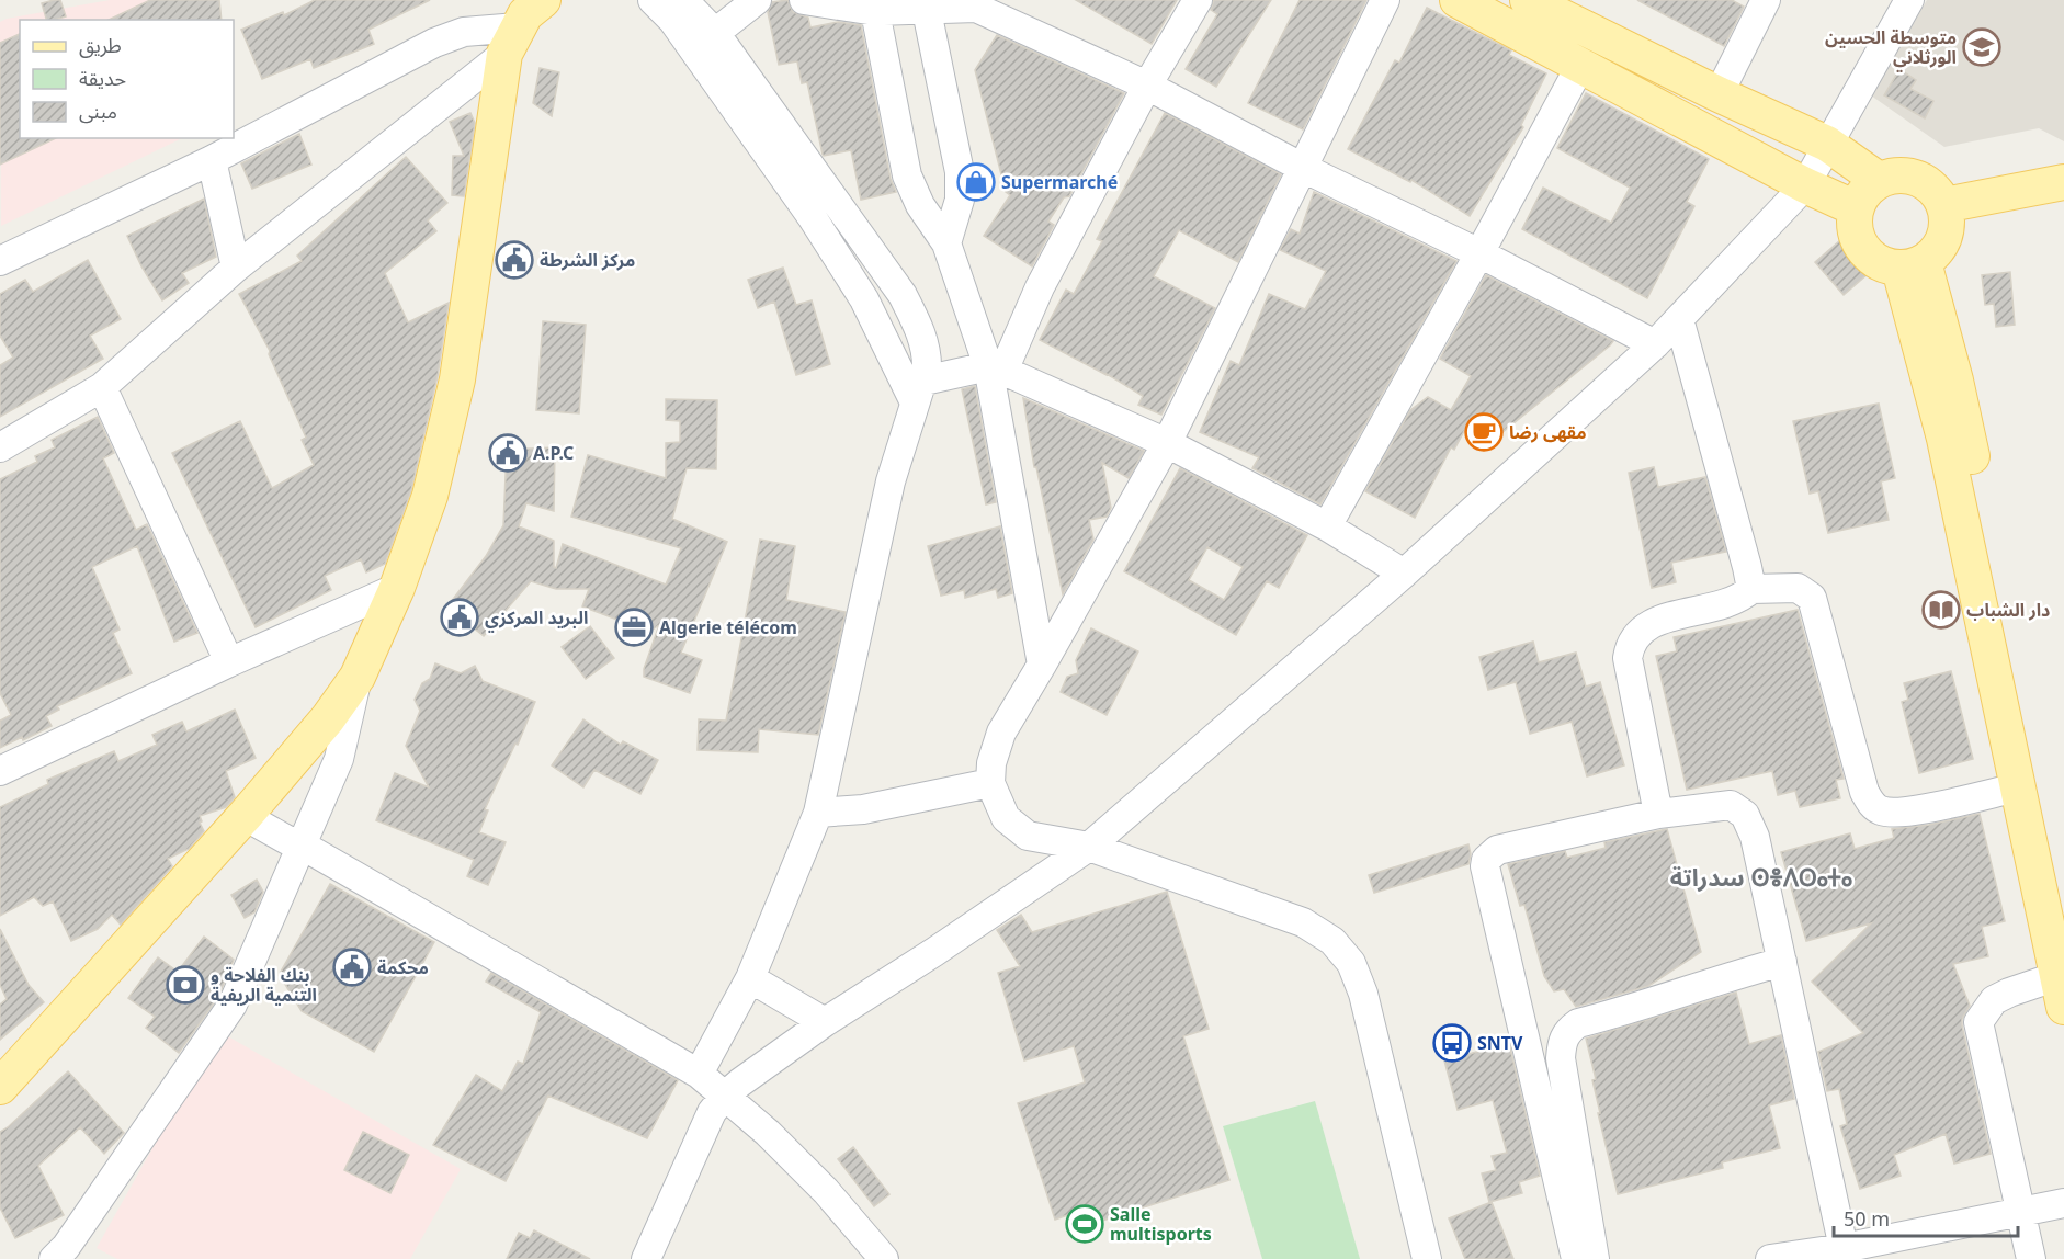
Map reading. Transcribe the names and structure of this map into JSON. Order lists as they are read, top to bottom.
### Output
{
  "districts": ["سدراتة ⵙⴻⴷⵔⴰⵜⴰ"],
  "places": {
    "school or university": ["متوسطة الحسين الورثلاني"],
    "shop": ["Supermarché"],
    "public building": [
      "مركز الشرطة",
      "A.P.C",
      "البريد المركزي",
      "محكمة"
    ],
    "cafe": ["مقهى رضا"],
    "library": ["دار الشباب"],
    "office": ["Algerie télécom"],
    "bank": ["بنك الفلاحة و التنمية الريفية"],
    "bus stop": ["SNTV"],
    "sports": ["Salle multisports"]
  },
  "legend": ["طريق", "حديقة", "مبنى"],
  "scale_bar": "50 m"
}
